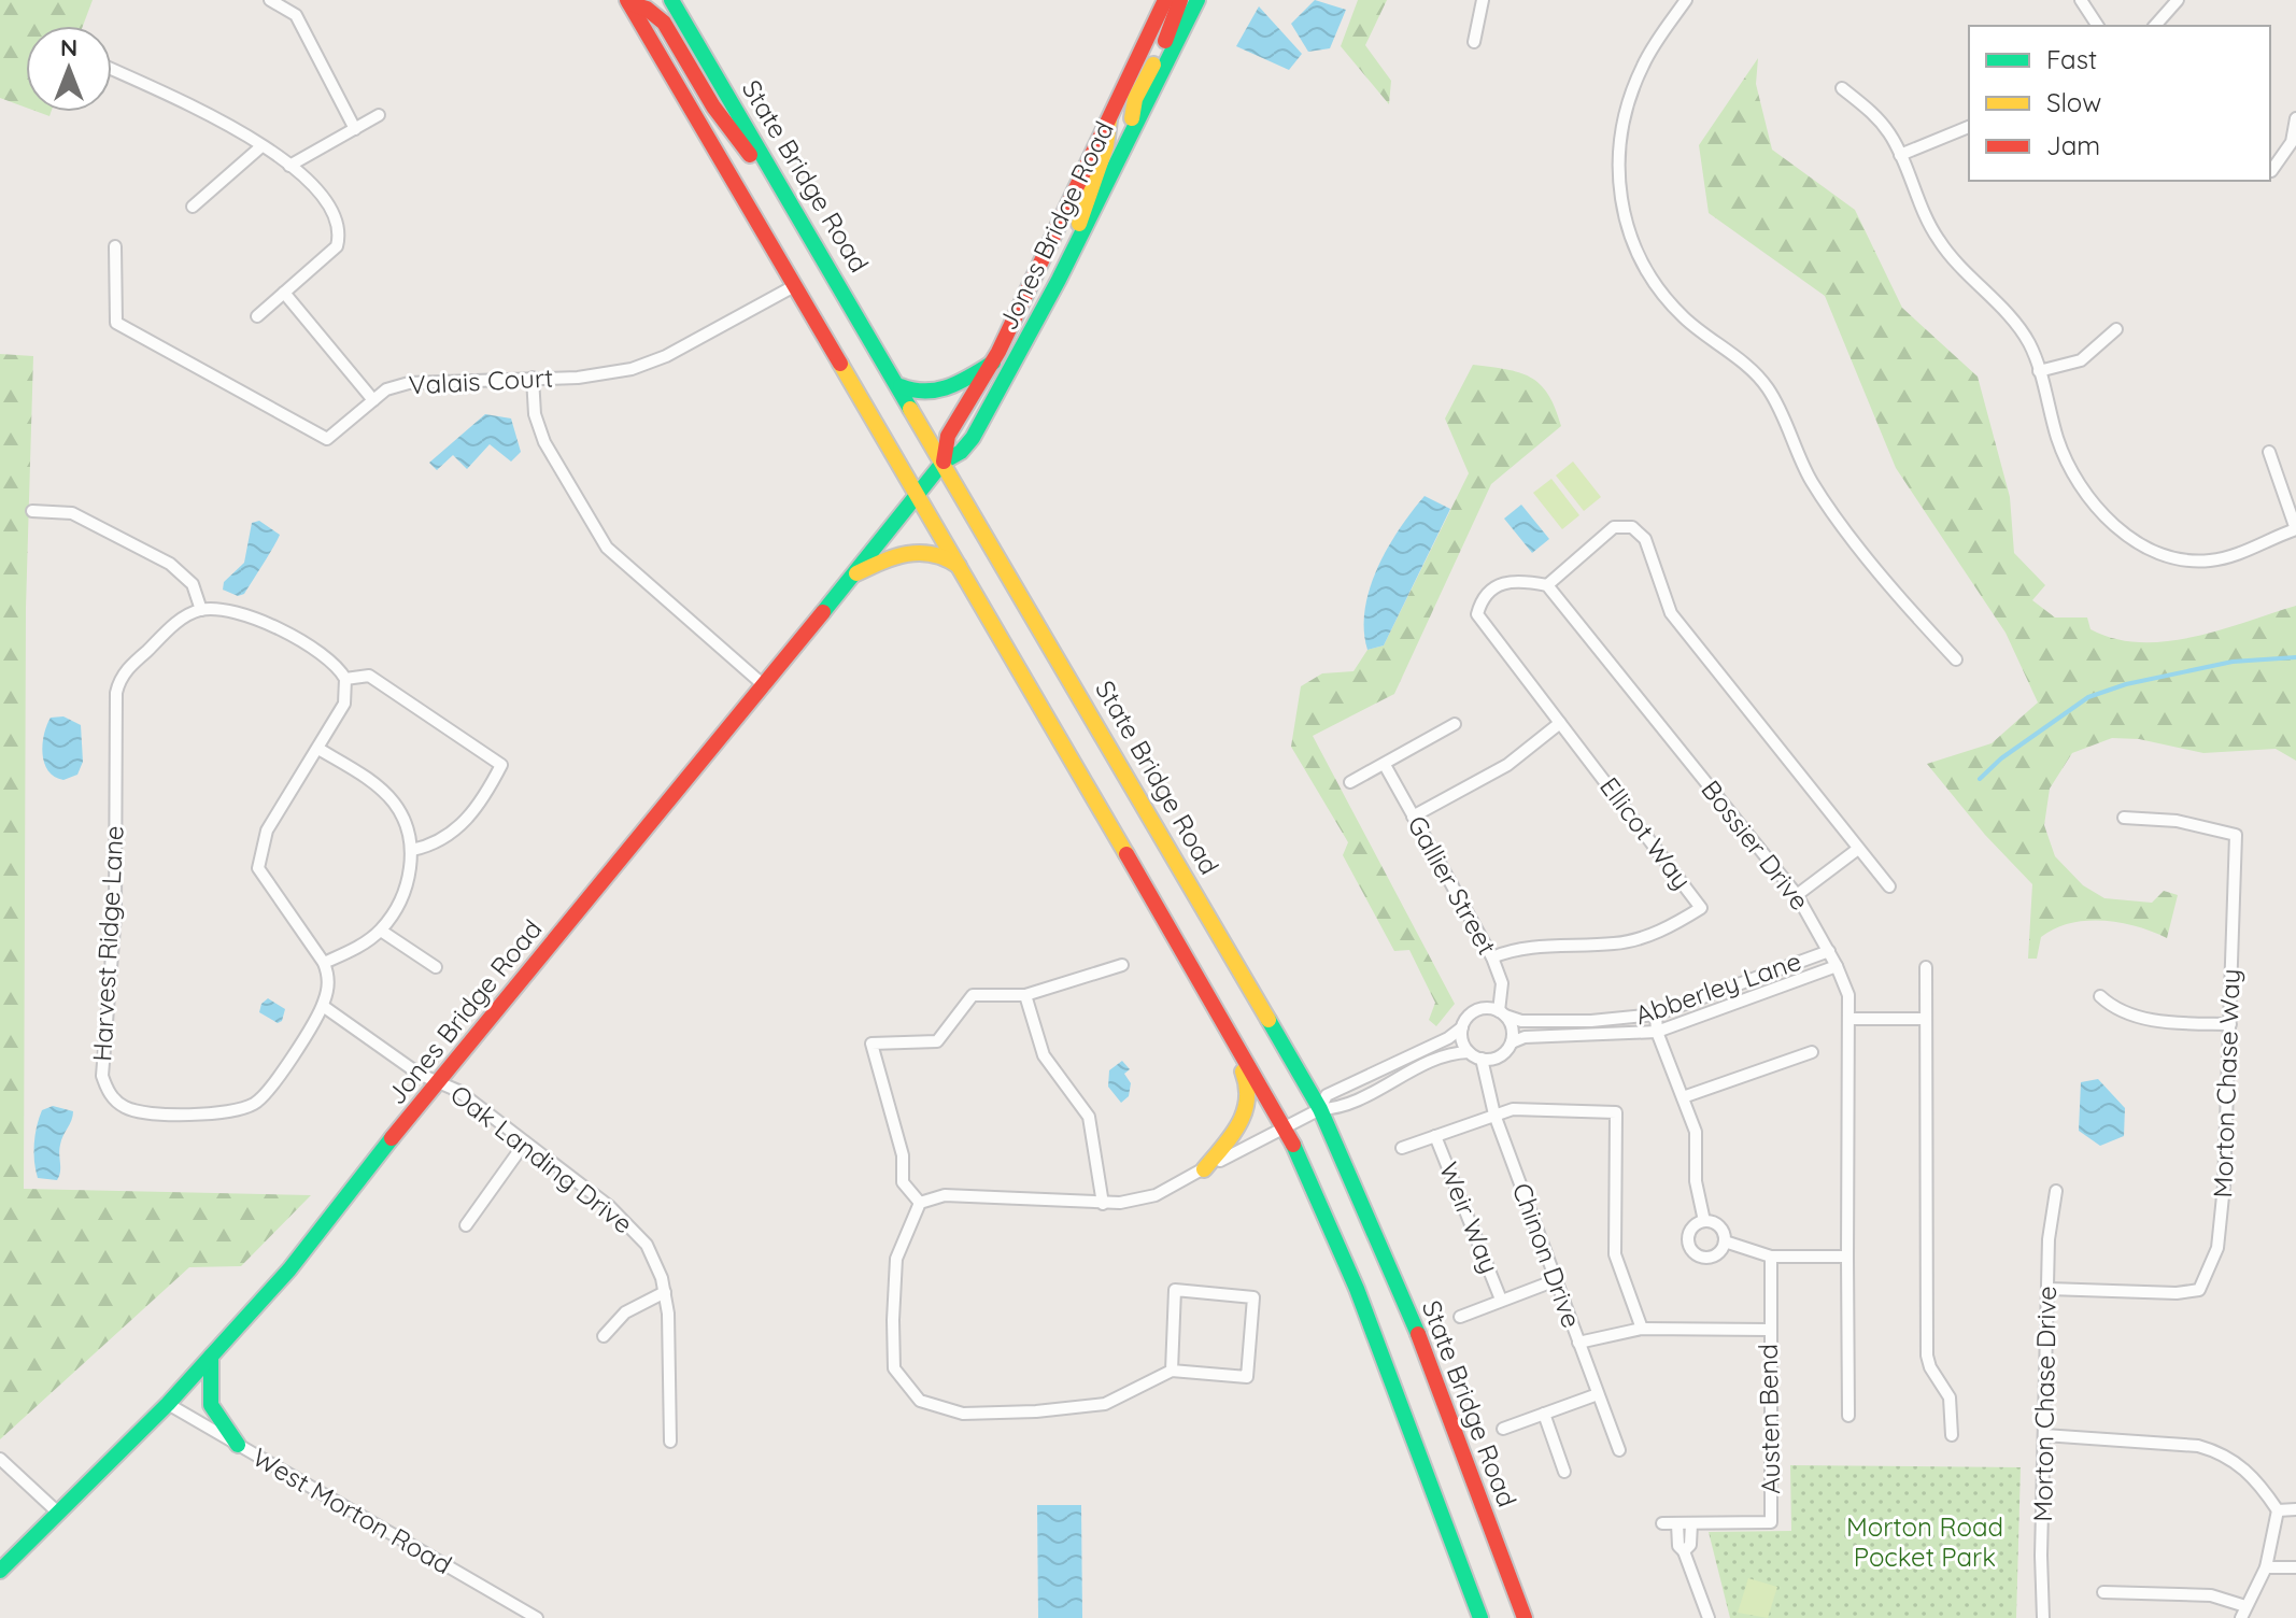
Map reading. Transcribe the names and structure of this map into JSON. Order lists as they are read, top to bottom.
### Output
{
  "streets": {
    "main road": ["State Bridge Road", "Jones Bridge Road"],
    "street": [
      "Valais Court",
      "Ellicot Way",
      "Bossier Drive",
      "Gallier Street",
      "Harvest Ridge Lane",
      "Abberley Lane",
      "Morton Chase Way",
      "Oak Landing Drive",
      "Weir Way",
      "Chinon Drive",
      "Morton Chase Drive",
      "Austen Bend",
      "West Morton Road"
    ]
  },
  "crossings": [
    ["State Bridge Road", "Jones Bridge Road"],
    ["Jones Bridge Road", "Oak Landing Drive"],
    ["Jones Bridge Road", "West Morton Road"],
    ["Ellicot Way", "Bossier Drive"],
    ["Ellicot Way", "Gallier Street"],
    ["Bossier Drive", "Abberley Lane"],
    ["Gallier Street", "Abberley Lane"],
    ["Gallier Street", "Chinon Drive"],
    ["Abberley Lane", "Chinon Drive"],
    ["Morton Chase Way", "Morton Chase Drive"]
  ],
  "parks": ["Morton Road Pocket Park"],
  "legend": ["Fast", "Slow", "Jam"],
  "north": "top"
}
